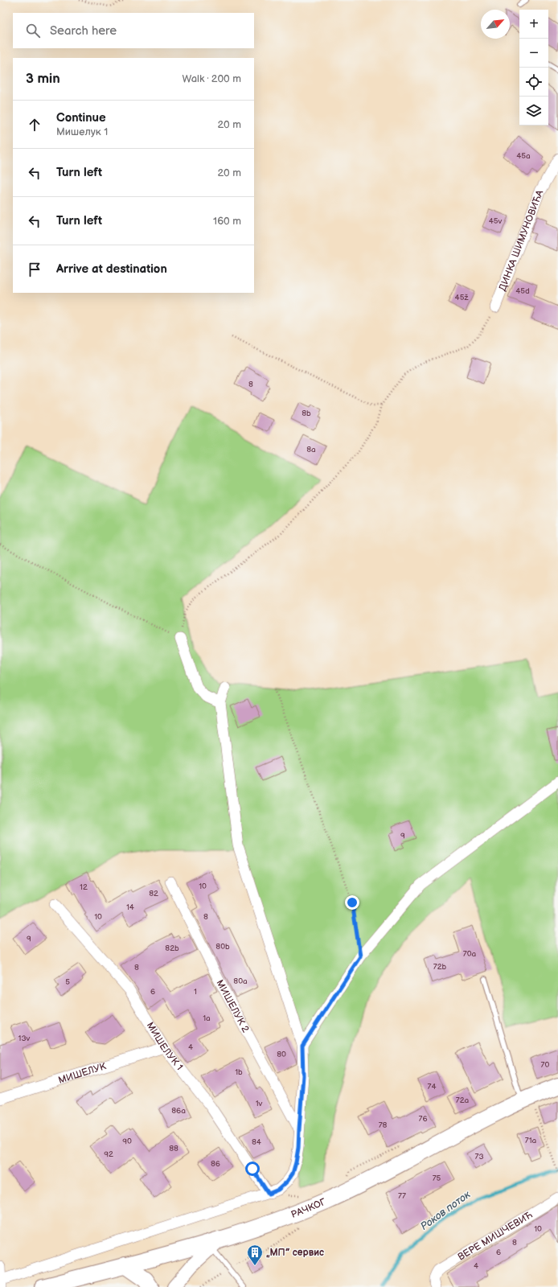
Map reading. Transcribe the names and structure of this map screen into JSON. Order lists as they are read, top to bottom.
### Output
{
  "streets": {
    "main road": ["РАЧКОГ"],
    "street": [
      "ДИНКА ШИМУНОВИЋА",
      "МИШЕЛУК 2",
      "МИШЕЛУК 1",
      "МИШЕЛУК",
      "ВЕРЕ МИШЧЕВИЋ"
    ]
  },
  "crossings": [
    ["МИШЕЛУК 1", "МИШЕЛУК"]
  ],
  "water": ["Роков поток"],
  "places": {
    "building": ["„МП” сервис"]
  },
  "house_numbers": [
    "45a",
    "45v",
    "45d",
    "45ž",
    "8",
    "8b",
    "8a",
    "9",
    "10",
    "12",
    "82",
    "14",
    "10",
    "8",
    "9",
    "80b",
    "82b",
    "70a",
    "72b",
    "8",
    "80a",
    "5",
    "6",
    "1",
    "1a",
    "13v",
    "4",
    "80",
    "70",
    "1b",
    "74",
    "72a",
    "1v",
    "86a",
    "76",
    "78",
    "71a",
    "90",
    "84",
    "88",
    "92",
    "73",
    "86",
    "75",
    "77",
    "10",
    "8",
    "6",
    "4"
  ],
  "north": "top right",
  "page": {
    "map_buttons": ["+", "−"],
    "search": "Search here",
    "heading": ["3 min", "Walk · 200 m"],
    "list": [
      ["Continue", "Мишелук 1", "20 m"],
      ["Turn left", "20 m"],
      ["Turn left", "160 m"],
      "Arrive at destination"
    ]
  }
}
